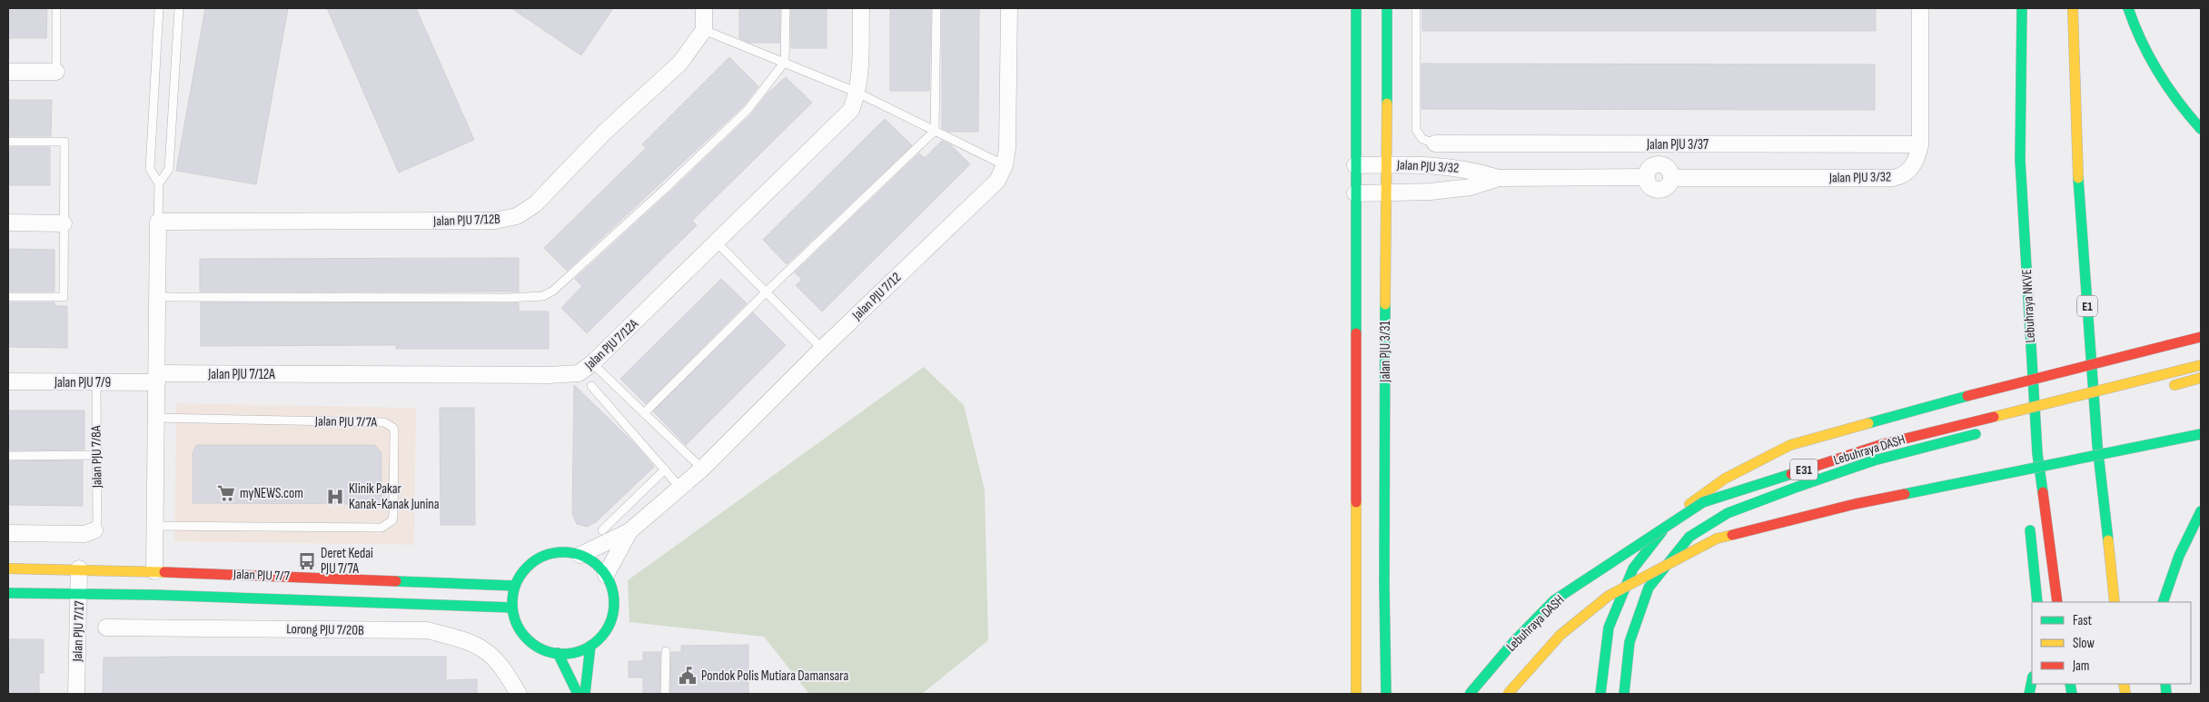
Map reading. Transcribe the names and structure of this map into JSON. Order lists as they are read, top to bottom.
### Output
{
  "streets": {
    "main road": [
      "Lebuhraya NKVE",
      "E1",
      "Jalan PJU 3/31",
      "Lebuhraya DASH",
      "E31",
      "Jalan PJU 7/7"
    ],
    "street": [
      "Jalan PJU 3/37",
      "Jalan PJU 3/32",
      "Jalan PJU 7/12B",
      "Jalan PJU 7/12",
      "Jalan PJU 7/12A",
      "Jalan PJU 7/9",
      "Lorong PJU 7/20B",
      "Jalan PJU 7/17"
    ],
    "lane": ["Jalan PJU 7/7A", "Jalan PJU 7/8A"]
  },
  "crossings": [
    ["Jalan PJU 3/37", "Jalan PJU 3/32"],
    ["Jalan PJU 3/32", "Jalan PJU 3/31"],
    ["Jalan PJU 7/12", "Jalan PJU 7/7"],
    ["Jalan PJU 7/12A", "Jalan PJU 7/9"],
    ["Jalan PJU 7/9", "Jalan PJU 7/8A"],
    ["Jalan PJU 7/7", "Jalan PJU 7/17"]
  ],
  "places": {
    "supermarket": ["myNEWS.com"],
    "hospital": ["Klinik Pakar Kanak-Kanak Junina"],
    "bus stop": ["Deret Kedai PJU 7/7A"],
    "public building": ["Pondok Polis Mutiara Damansara"]
  },
  "legend": ["Fast", "Slow", "Jam"]
}
